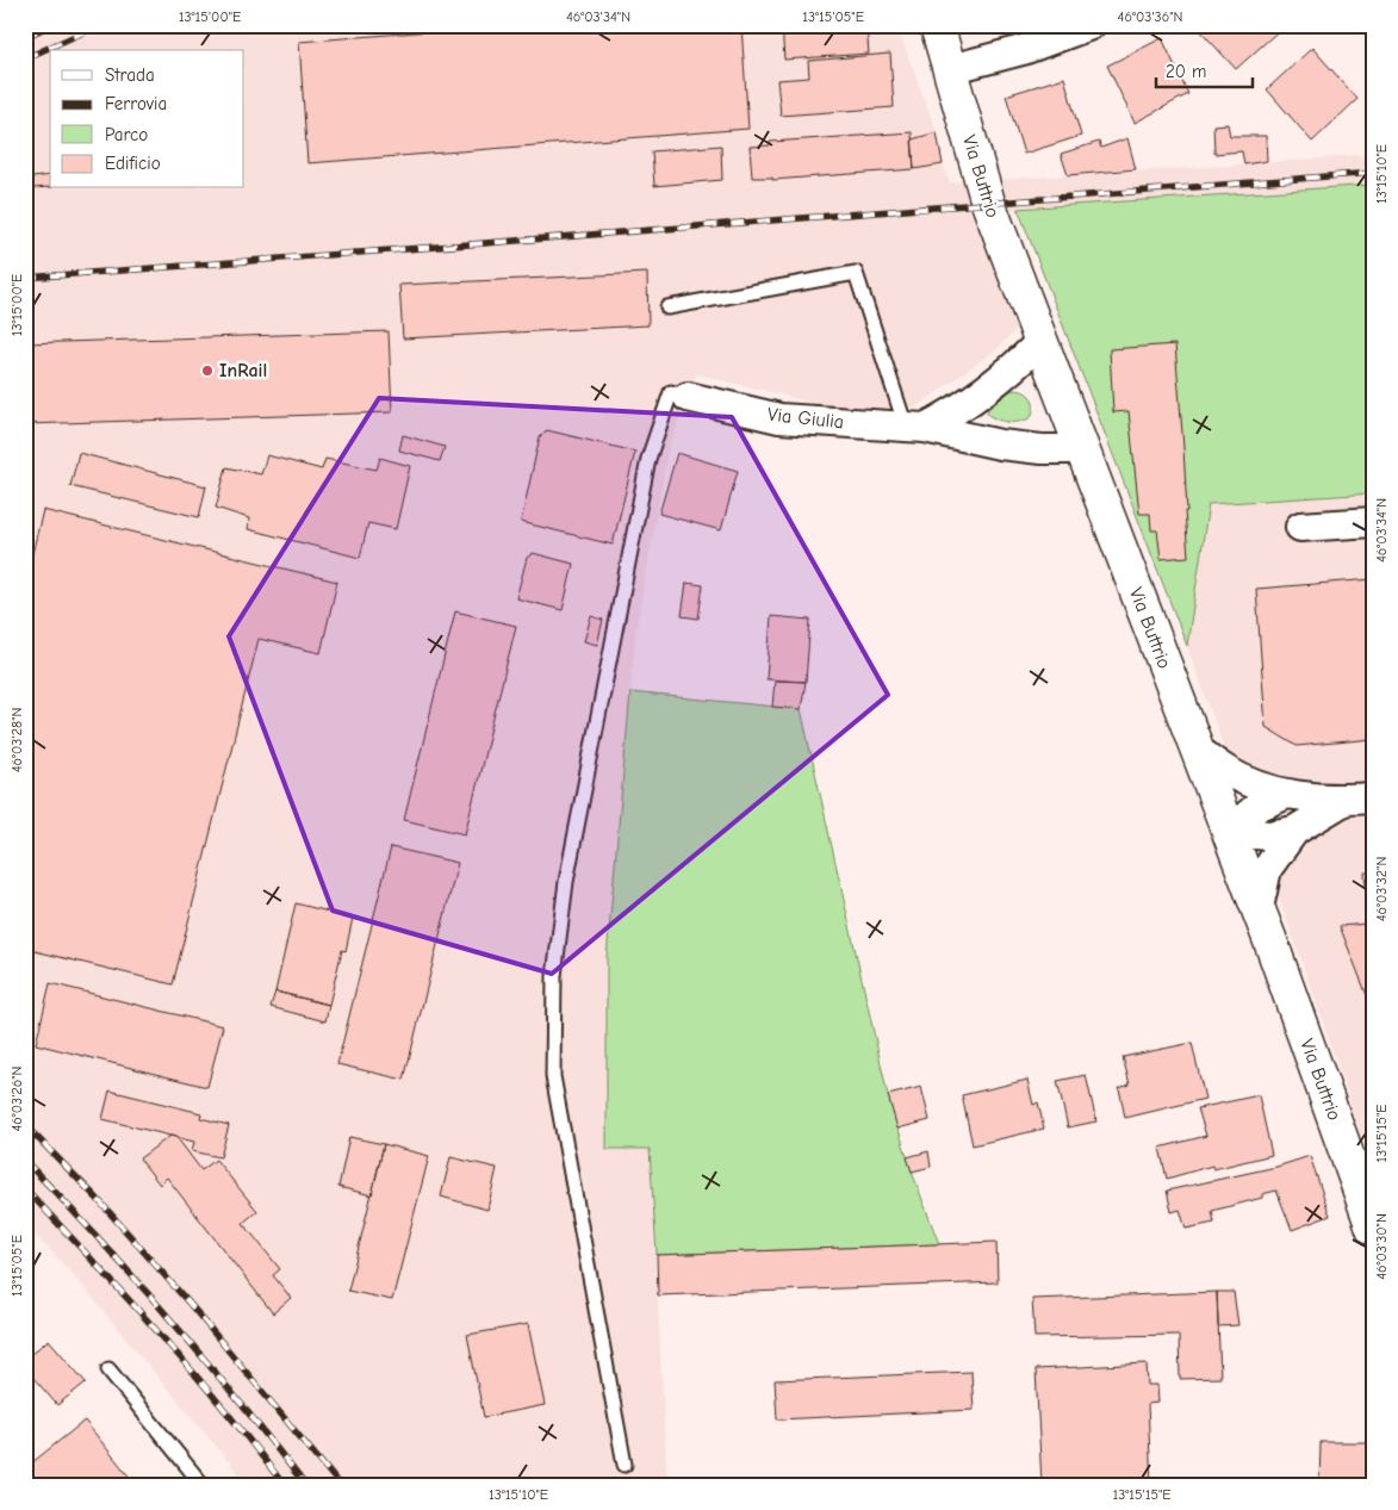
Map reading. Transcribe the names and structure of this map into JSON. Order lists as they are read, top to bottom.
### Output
{
  "streets": {
    "street": ["Via Buttrio", "Via Giulia"]
  },
  "crossings": [
    ["Via Buttrio", "Via Giulia"]
  ],
  "places": ["InRail"],
  "legend": [
    "Strada",
    "Ferrovia",
    "Parco",
    "Edificio"
  ],
  "scale_bar": "20 m",
  "coordinates": [
    "13°15'00\"E",
    "46°03'34\"N",
    "13°15'05\"E",
    "46°03'36\"N",
    "13°15'10\"E",
    "46°03'28\"N",
    "46°03'32\"N",
    "46°03'26\"N",
    "13°15'15\"E",
    "46°03'30\"N"
  ]
}
